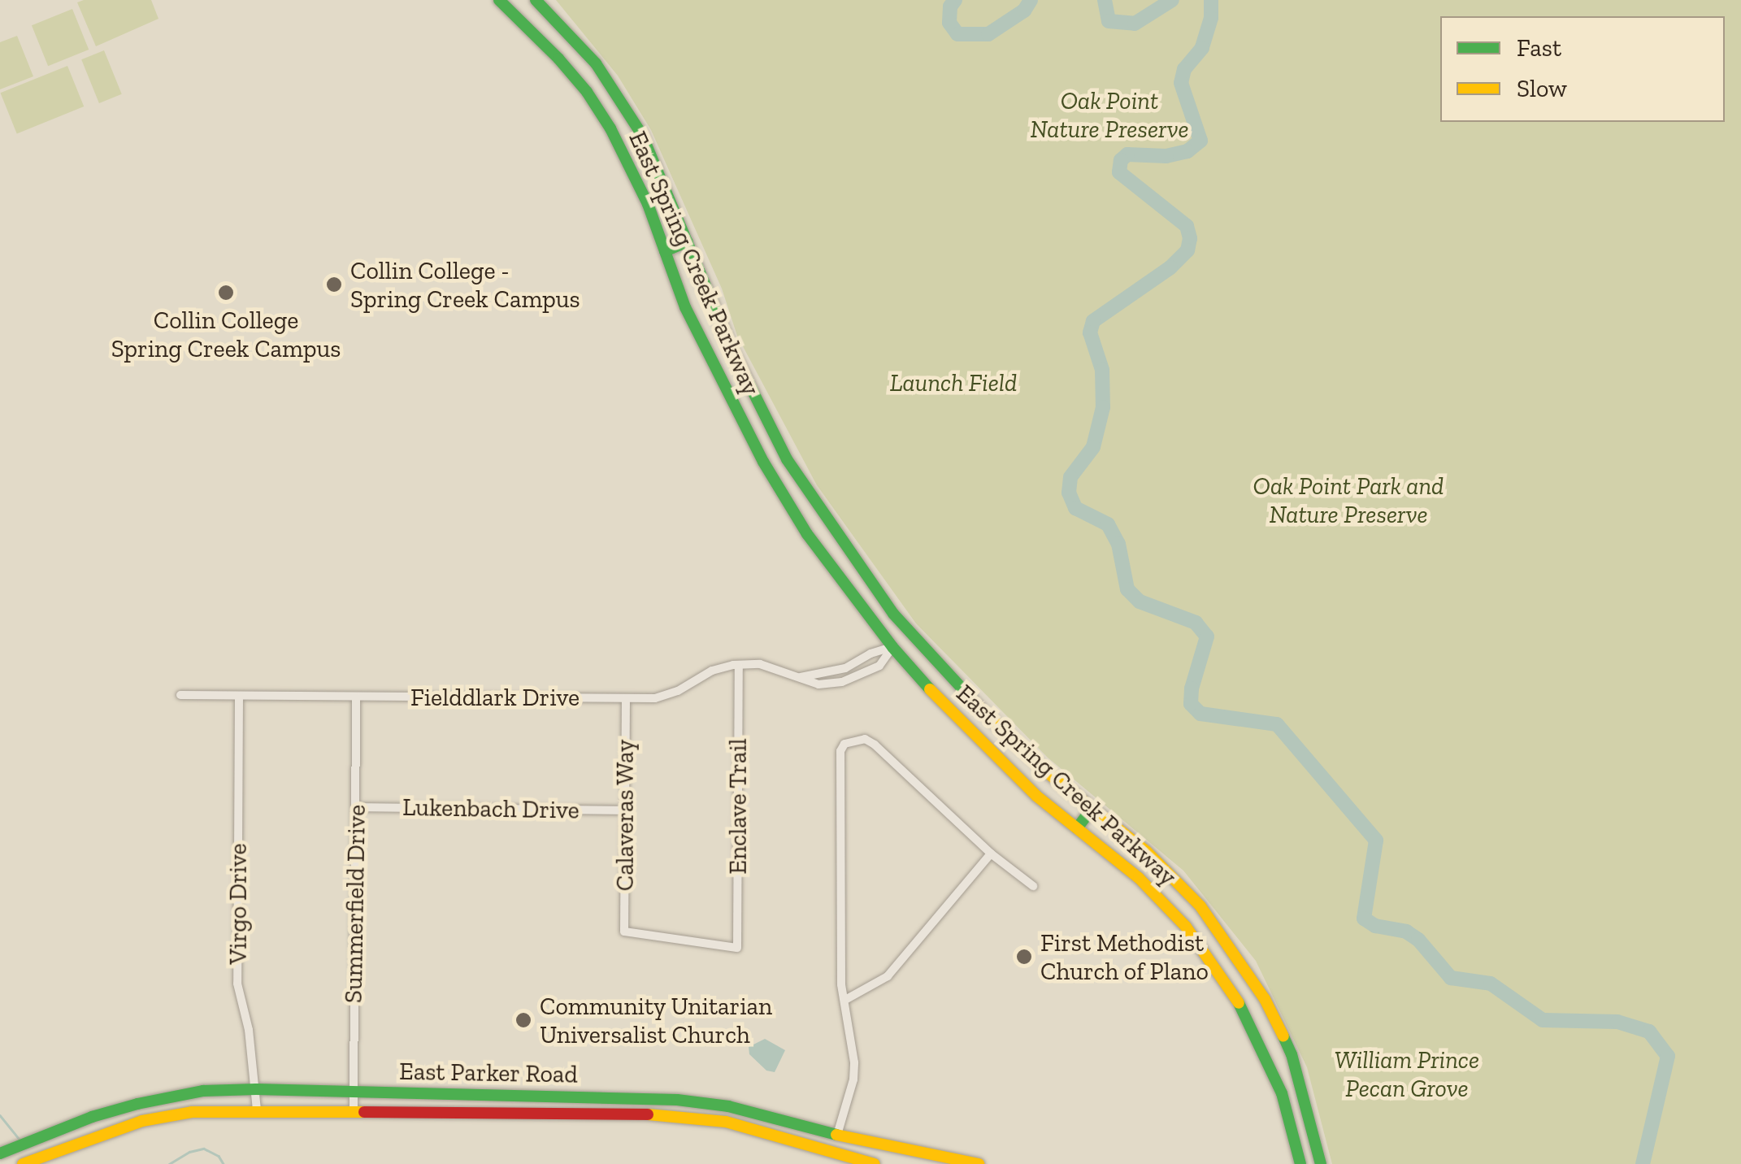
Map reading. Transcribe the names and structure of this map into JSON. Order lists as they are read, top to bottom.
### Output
{
  "streets": {
    "main road": ["East Spring Creek Parkway", "East Parker Road"],
    "street": [
      "Fielddlark Drive",
      "Enclave Trail",
      "Lukenbach Drive",
      "Calaveras Way",
      "Virgo Drive",
      "Summerfield Drive"
    ]
  },
  "crossings": [
    ["East Spring Creek Parkway", "Fielddlark Drive"],
    ["Fielddlark Drive", "Enclave Trail"],
    ["Fielddlark Drive", "Calaveras Way"],
    ["Fielddlark Drive", "Virgo Drive"],
    ["Fielddlark Drive", "Summerfield Drive"],
    ["Enclave Trail", "Calaveras Way"],
    ["Lukenbach Drive", "Calaveras Way"],
    ["Lukenbach Drive", "Summerfield Drive"],
    ["Virgo Drive", "East Parker Road"],
    ["Summerfield Drive", "East Parker Road"]
  ],
  "parks": [
    "Oak Point Nature Preserve",
    "Launch Field",
    "Oak Point Park and Nature Preserve",
    "William Prince Pecan Grove"
  ],
  "places": [
    "Collin College - Spring Creek Campus",
    "Collin College Spring Creek Campus",
    "First Methodist Church of Plano",
    "Community Unitarian Universalist Church"
  ],
  "legend": ["Fast", "Slow"]
}
